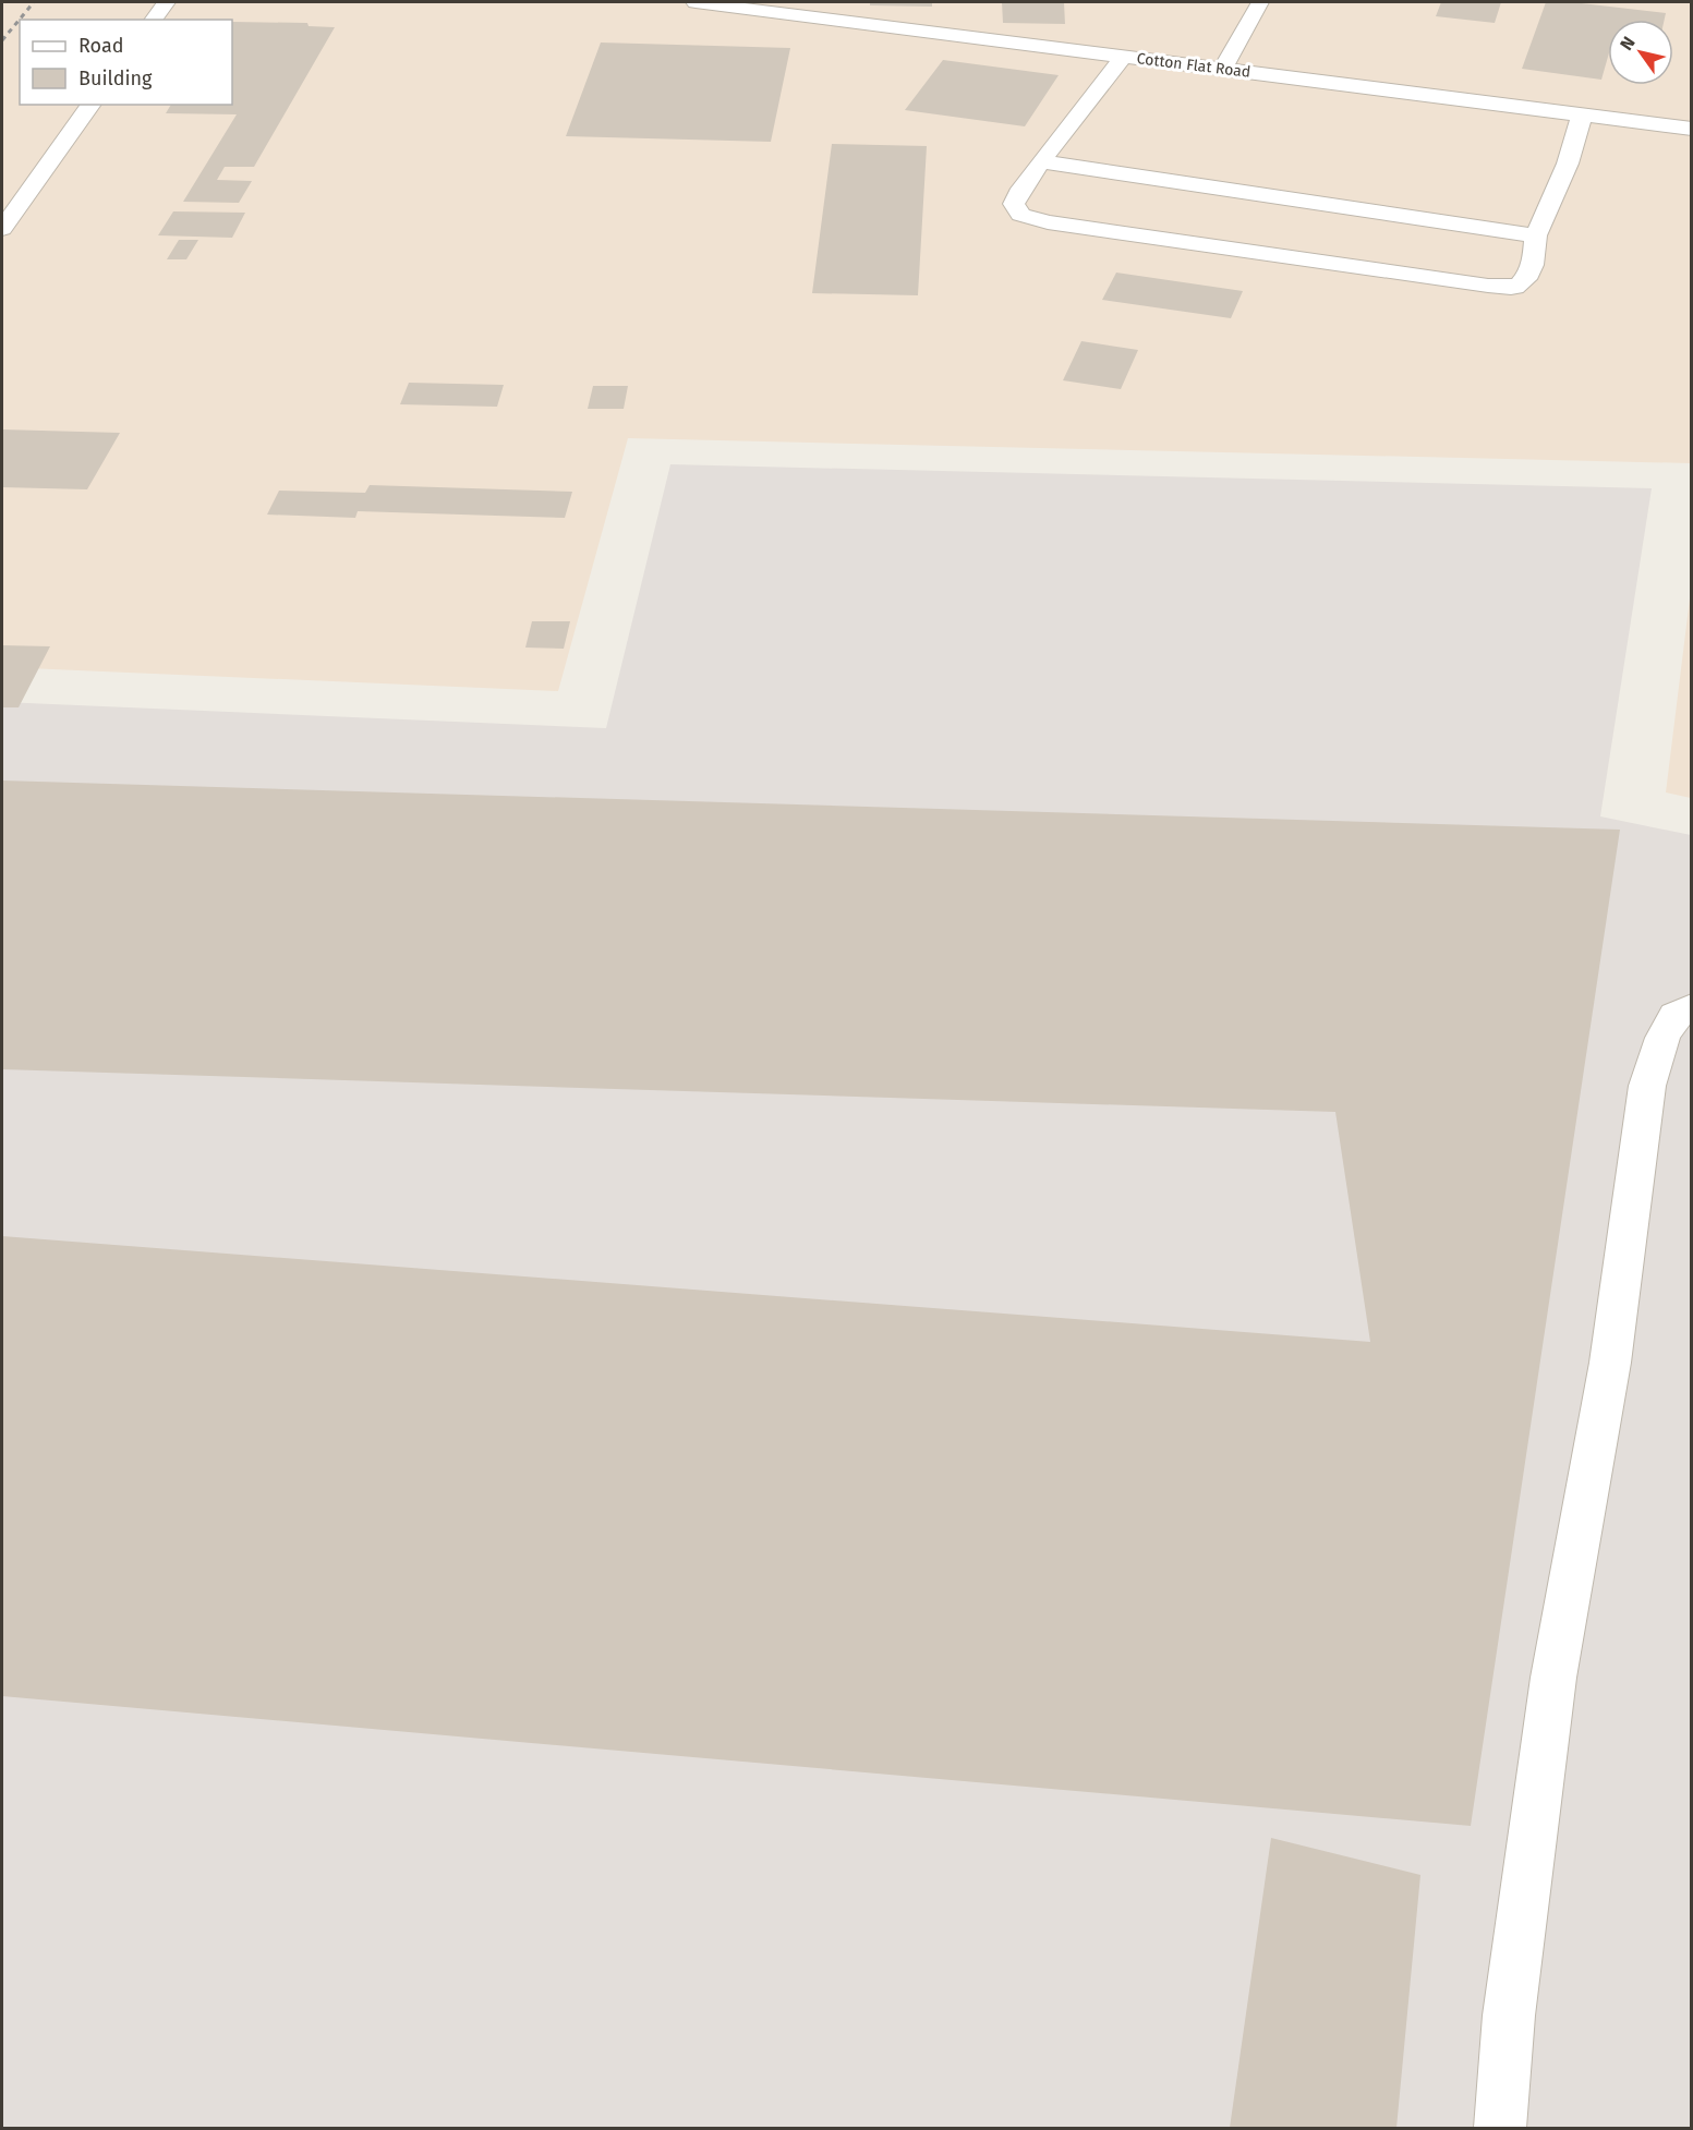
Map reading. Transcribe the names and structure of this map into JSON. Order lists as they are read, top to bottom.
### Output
{
  "streets": {
    "street": ["Cotton Flat Road"]
  },
  "legend": ["Road", "Building"],
  "north": "top left"
}
